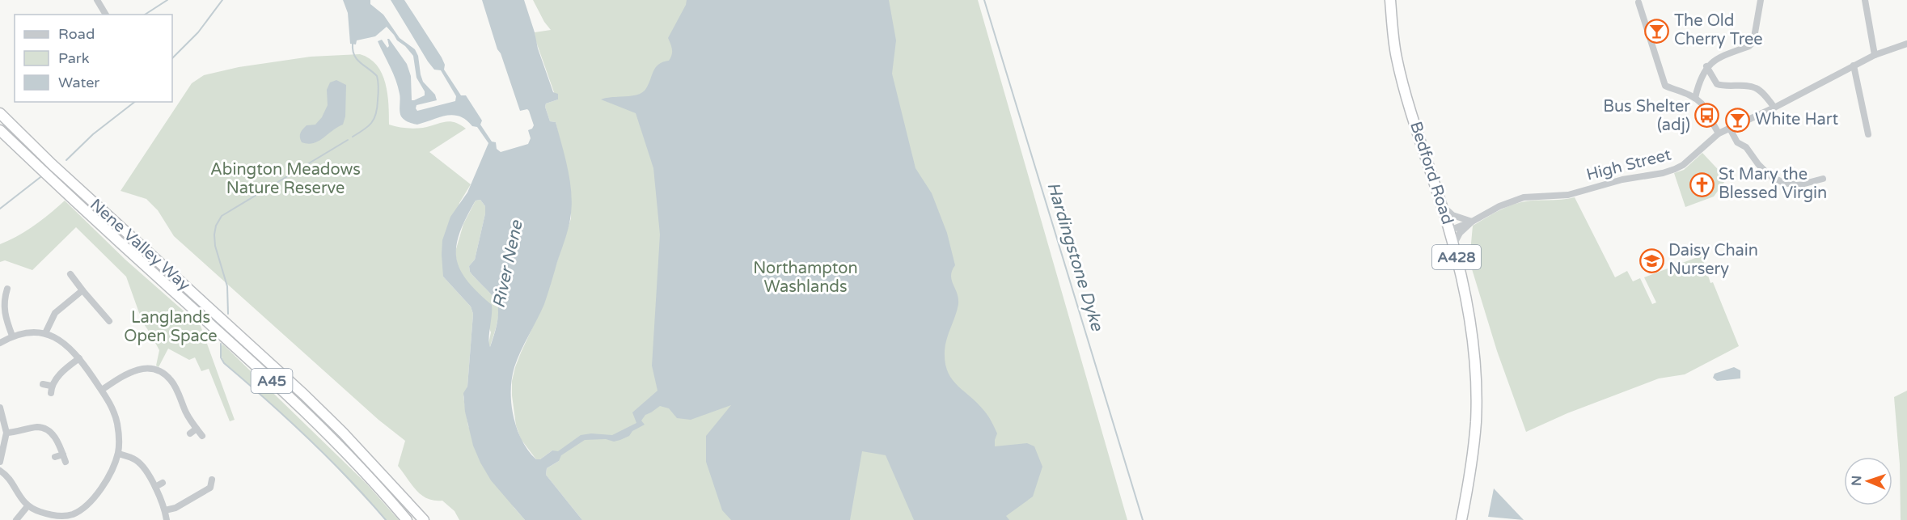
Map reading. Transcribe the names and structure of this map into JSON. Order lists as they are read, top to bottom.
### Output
{
  "streets": {
    "highway": [
      "Bedford Road",
      "Nene Valley Way",
      "A428",
      "A45"
    ],
    "street": ["High Street"]
  },
  "crossings": [
    ["High Street", "Bedford Road"]
  ],
  "water": ["Hardingstone Dyke", "River Nene"],
  "parks": ["Abington Meadows Nature Reserve", "Northampton Washlands", "Langlands Open Space"],
  "places": {
    "bar": ["The Old Cherry Tree", "White Hart"],
    "bus stop": ["Bus Shelter (adj)"],
    "church": ["St Mary the Blessed Virgin"],
    "school or university": ["Daisy Chain Nursery"]
  },
  "legend": ["Road", "Park", "Water"],
  "north": "left"
}
